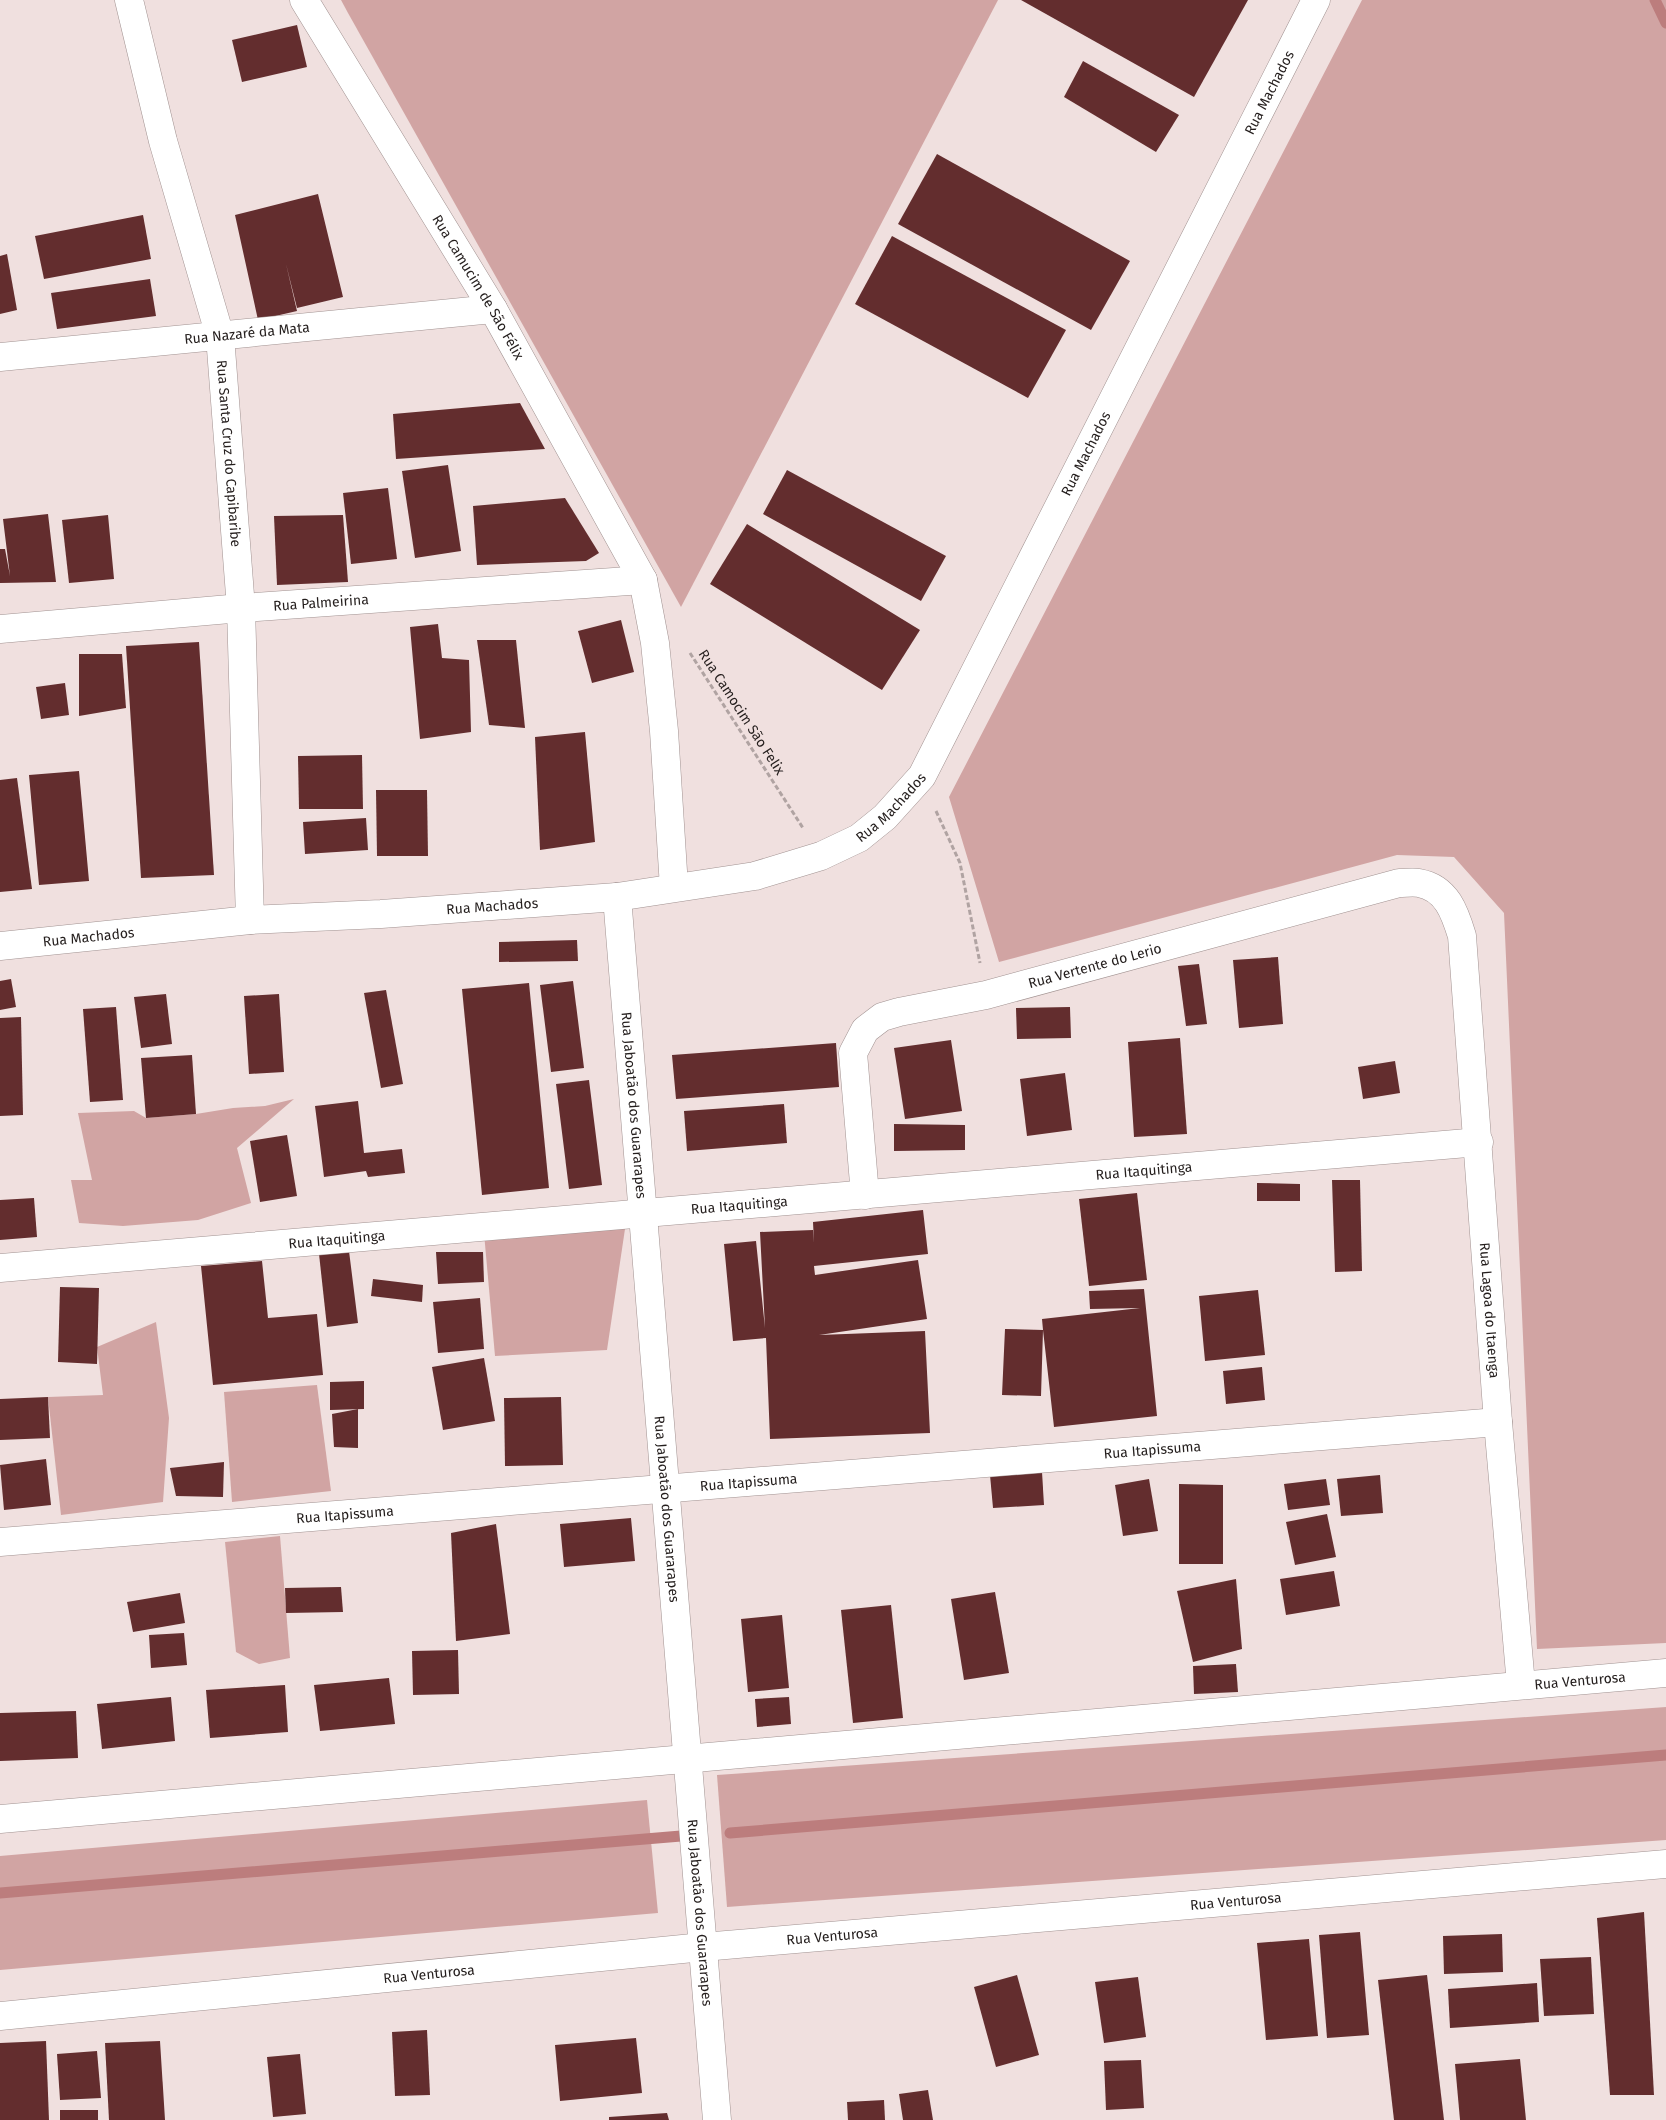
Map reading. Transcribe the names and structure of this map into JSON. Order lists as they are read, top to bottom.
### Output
{
  "streets": {
    "street": [
      "Rua Machados",
      "Rua Camucim de São Félix",
      "Rua Nazaré da Mata",
      "Rua Santa Cruz do Capibaribe",
      "Rua Palmeirina",
      "Rua Vertente do Lerio",
      "Rua Jaboatão dos Guararapes",
      "Rua Itaquitinga",
      "Rua Lagoa do Itaenga",
      "Rua Itapissuma",
      "Rua Venturosa"
    ],
    "path": ["Rua Camocim São Felix"]
  },
  "crossings": [
    ["Rua Machados", "Rua Camucim de São Félix"],
    ["Rua Machados", "Rua Santa Cruz do Capibaribe"],
    ["Rua Machados", "Rua Camocim São Felix"],
    ["Rua Machados", "Rua Jaboatão dos Guararapes"],
    ["Rua Camucim de São Félix", "Rua Nazaré da Mata"],
    ["Rua Camucim de São Félix", "Rua Palmeirina"],
    ["Rua Nazaré da Mata", "Rua Santa Cruz do Capibaribe"],
    ["Rua Santa Cruz do Capibaribe", "Rua Palmeirina"],
    ["Rua Vertente do Lerio", "Rua Itaquitinga"],
    ["Rua Vertente do Lerio", "Rua Lagoa do Itaenga"],
    ["Rua Jaboatão dos Guararapes", "Rua Itaquitinga"],
    ["Rua Jaboatão dos Guararapes", "Rua Itapissuma"],
    ["Rua Jaboatão dos Guararapes", "Rua Venturosa"],
    ["Rua Itaquitinga", "Rua Lagoa do Itaenga"],
    ["Rua Lagoa do Itaenga", "Rua Itapissuma"],
    ["Rua Lagoa do Itaenga", "Rua Venturosa"]
  ]
}
